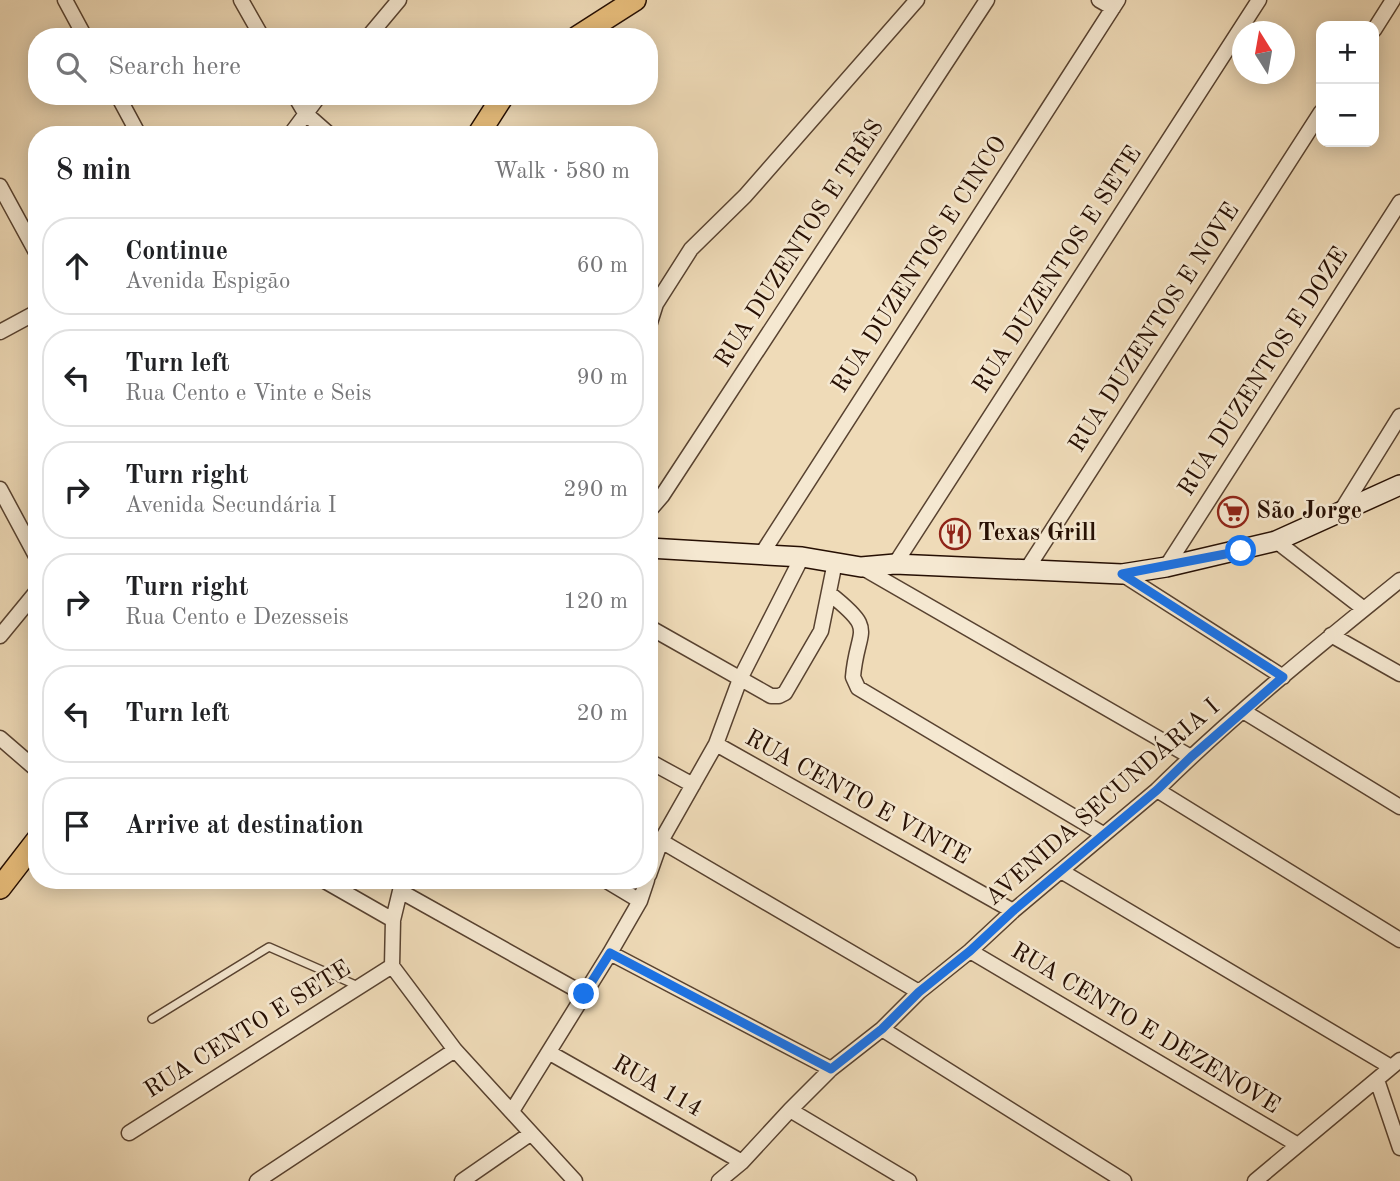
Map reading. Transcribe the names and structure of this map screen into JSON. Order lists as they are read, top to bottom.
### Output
{
  "streets": {
    "street": [
      "RUA DUZENTOS E TRÊS",
      "RUA DUZENTOS E CINCO",
      "RUA DUZENTOS E SETE",
      "RUA DUZENTOS E NOVE",
      "RUA DUZENTOS E DOZE",
      "RUA CENTO E VINTE",
      "AVENIDA SECUNDÁRIA I",
      "RUA CENTO E DEZENOVE",
      "RUA CENTO E SETE",
      "RUA 114"
    ]
  },
  "crossings": [
    ["RUA CENTO E VINTE", "AVENIDA SECUNDÁRIA I"],
    ["AVENIDA SECUNDÁRIA I", "RUA CENTO E DEZENOVE"],
    ["AVENIDA SECUNDÁRIA I", "RUA 114"]
  ],
  "places": {
    "supermarket": ["São Jorge"],
    "restaurant": ["Texas Grill"]
  },
  "north": "top",
  "page": {
    "map_buttons": ["+", "−"],
    "search": "Search here",
    "heading": ["8 min", "Walk · 580 m"],
    "list": [
      ["Continue", "Avenida Espigão", "60 m"],
      ["Turn left", "Rua Cento e Vinte e Seis", "90 m"],
      ["Turn right", "Avenida Secundária I", "290 m"],
      ["Turn right", "Rua Cento e Dezesseis", "120 m"],
      ["Turn left", "20 m"],
      "Arrive at destination"
    ]
  }
}
